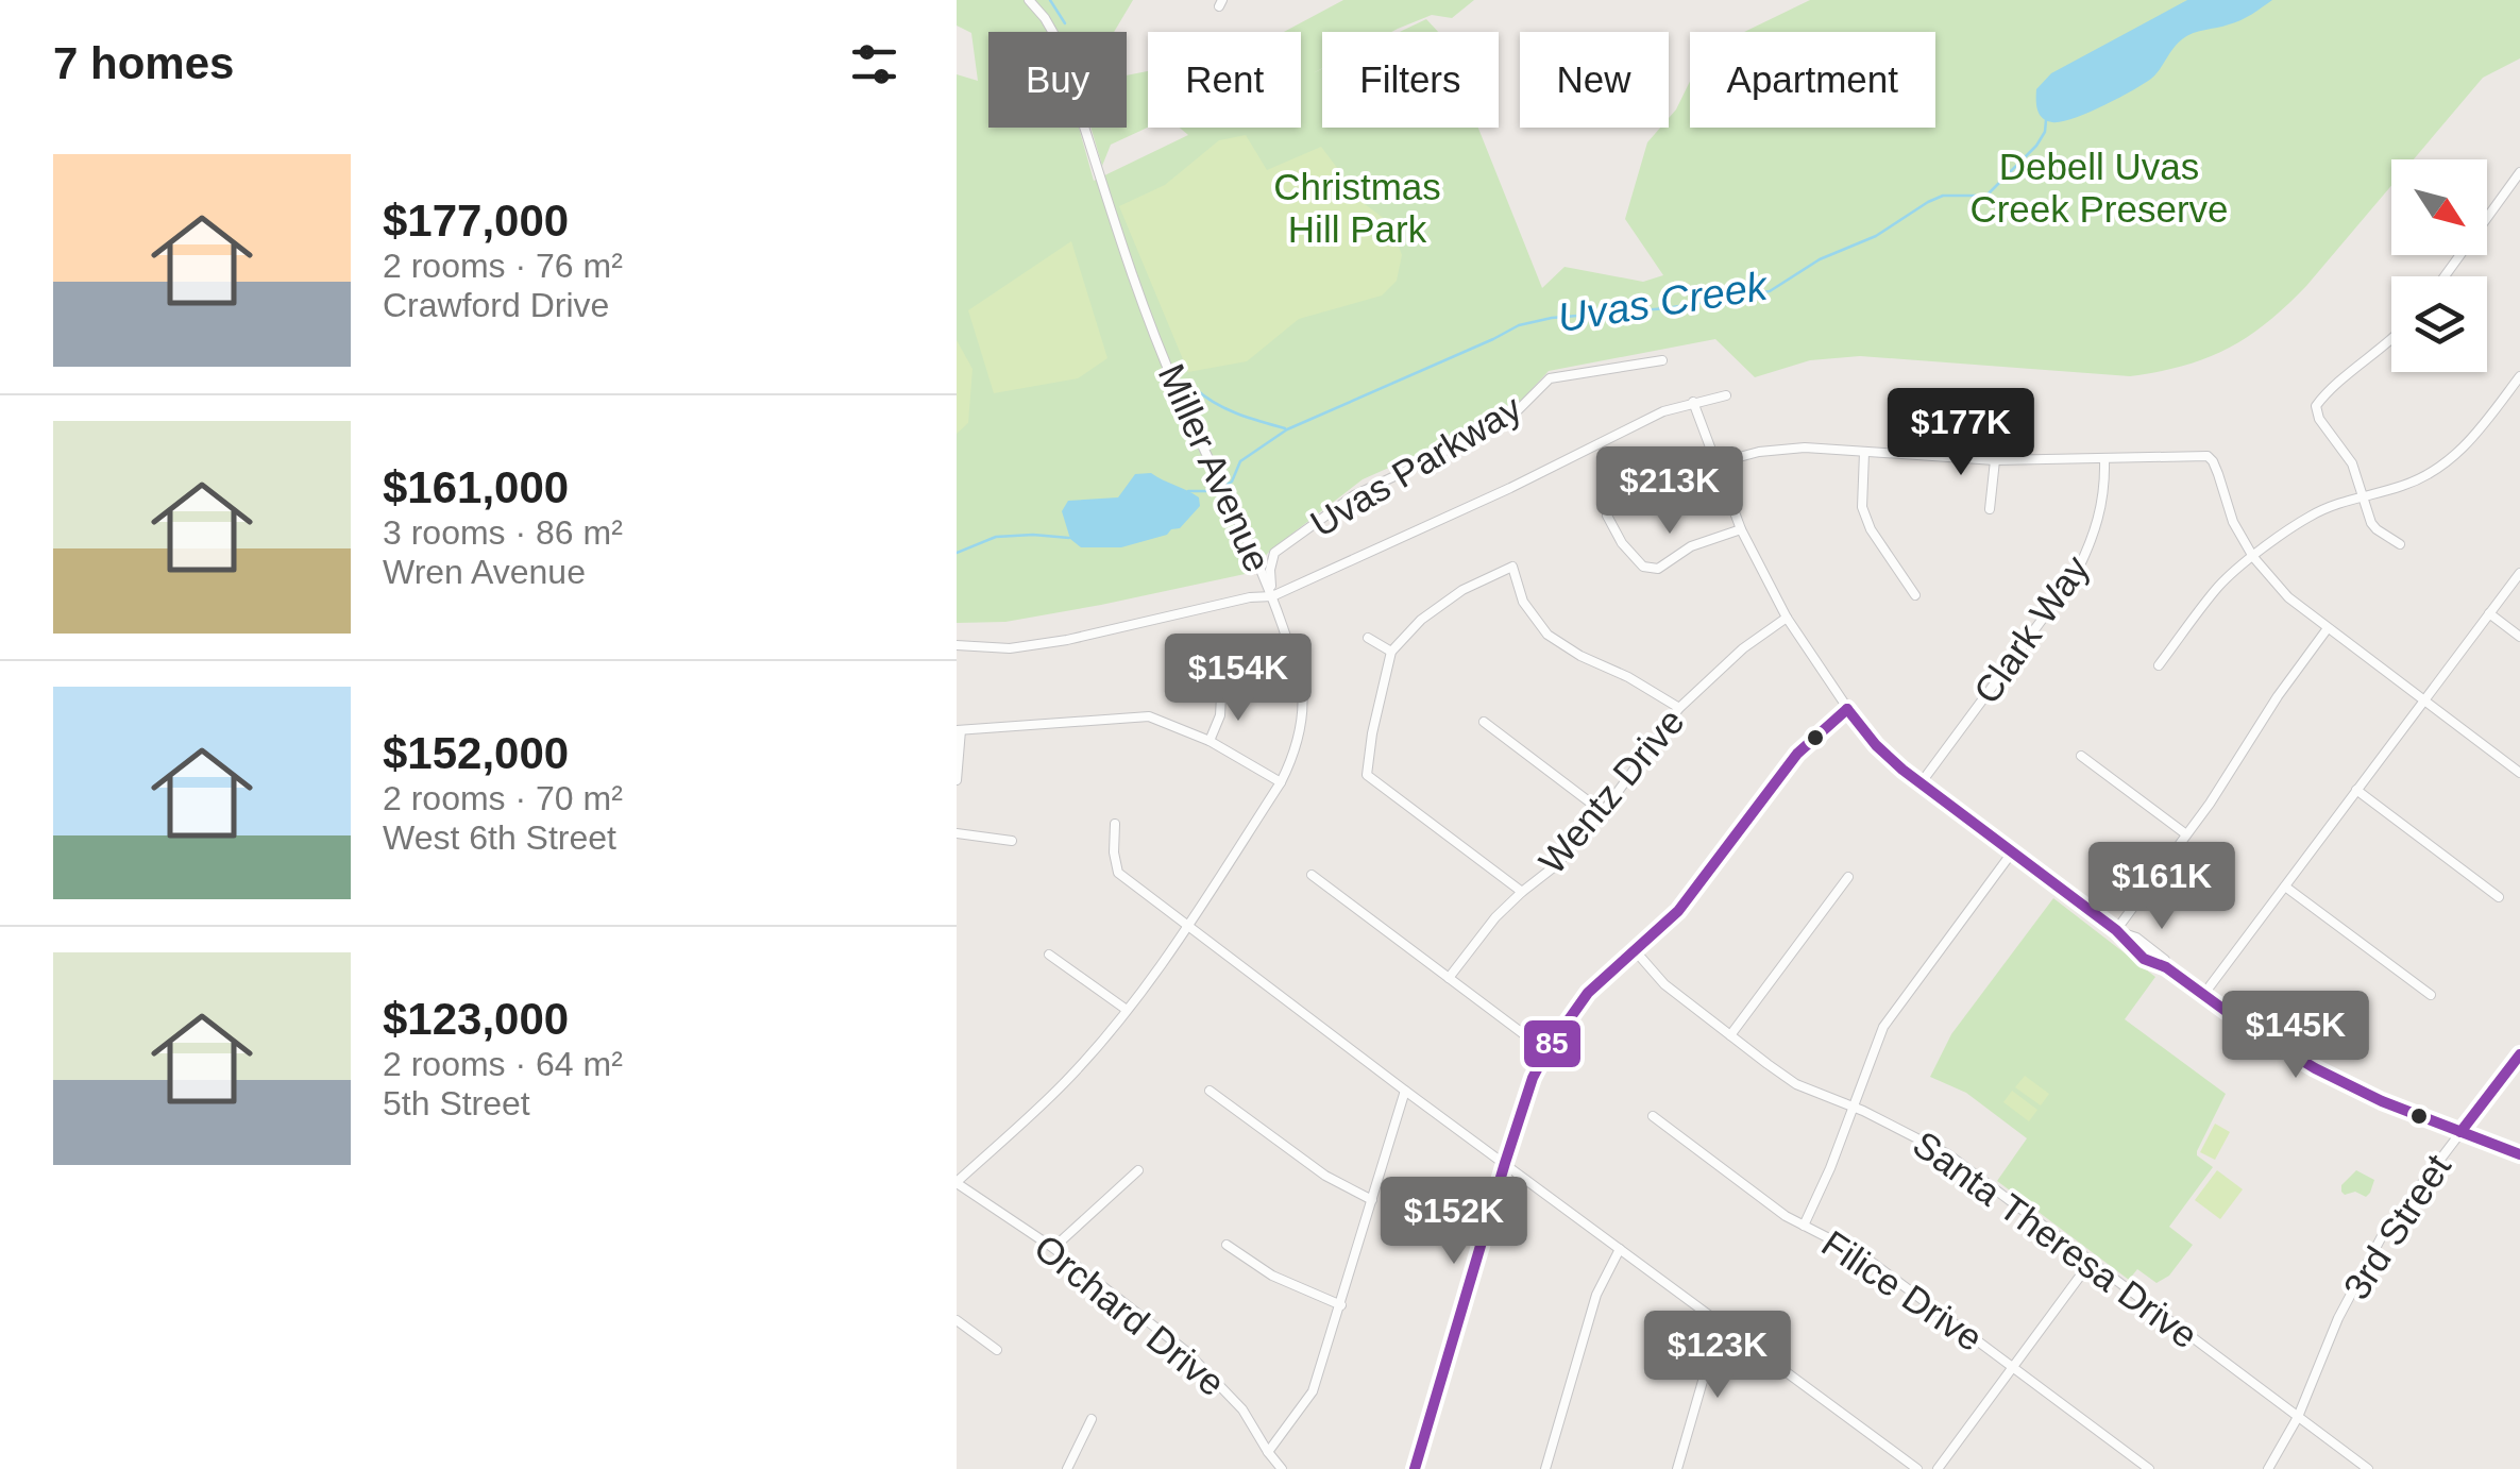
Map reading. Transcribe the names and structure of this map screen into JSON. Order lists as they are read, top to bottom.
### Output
{
  "streets": {
    "street": [
      "Uvas Parkway",
      "Miller Avenue",
      "Clark Way",
      "Wentz Drive",
      "3rd Street",
      "Santa Theresa Drive",
      "Filice Drive",
      "Orchard Drive"
    ]
  },
  "crossings": [
    ["Uvas Parkway", "Miller Avenue"],
    ["Miller Avenue", "Orchard Drive"],
    ["3rd Street", "Santa Theresa Drive"]
  ],
  "water": ["Uvas Creek"],
  "parks": ["Debell Uvas Creek Preserve", "Christmas Hill Park"],
  "lines": ["transit line 85"],
  "north": "bottom right",
  "page": {
    "heading": "7 homes",
    "chip": [
      "Buy",
      "Rent",
      "Filters",
      "New",
      "Apartment"
    ],
    "list": [
      {
        "name": "$177,000",
        "note": "2 rooms · 76 m² · Crawford Drive"
      },
      {
        "name": "$161,000",
        "note": "3 rooms · 86 m² · Wren Avenue"
      },
      {
        "name": "$152,000",
        "note": "2 rooms · 70 m² · West 6th Street"
      },
      {
        "name": "$123,000",
        "note": "2 rooms · 64 m² · 5th Street"
      }
    ],
    "price": [
      "$177K",
      "$213K",
      "$154K",
      "$161K",
      "$145K",
      "$152K",
      "$123K"
    ]
  }
}
